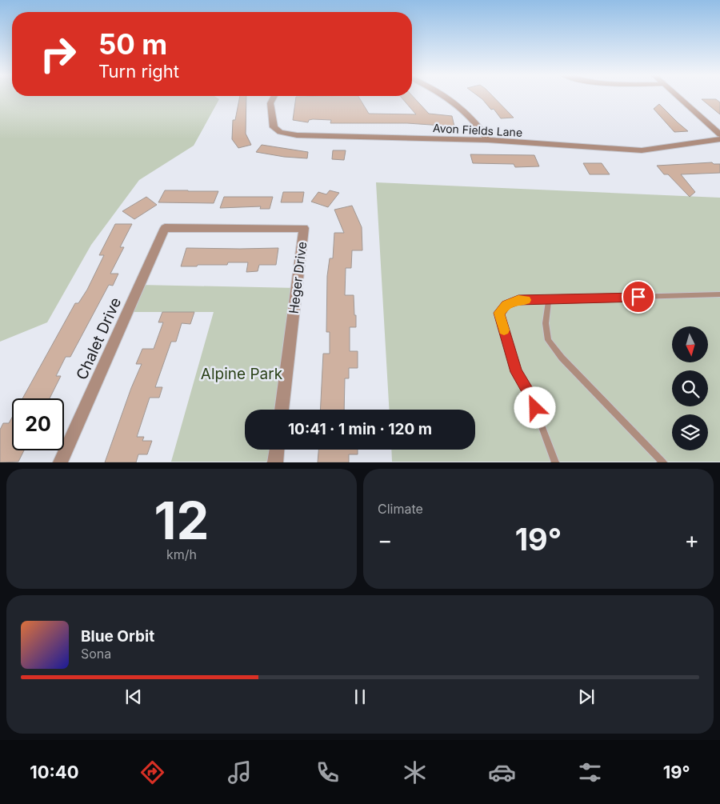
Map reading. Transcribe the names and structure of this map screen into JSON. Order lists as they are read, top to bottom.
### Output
{
  "streets": {
    "street": ["Avon Fields Lane", "Heger Drive", "Chalet Drive"]
  },
  "crossings": [
    ["Heger Drive", "Chalet Drive"]
  ],
  "parks": ["Alpine Park"],
  "north": "bottom",
  "page": {
    "turn": ["50 m", "Turn right"],
    "limit": "20",
    "trip": "10:41 · 1 min · 120 m",
    "tile": [
      ["12", "km/h"],
      "Climate"
    ],
    "heat": ["−", "19°", "+"],
    "song": ["Blue Orbit", "Sona"],
    "tabs": ["10:40", "19°"]
  }
}
